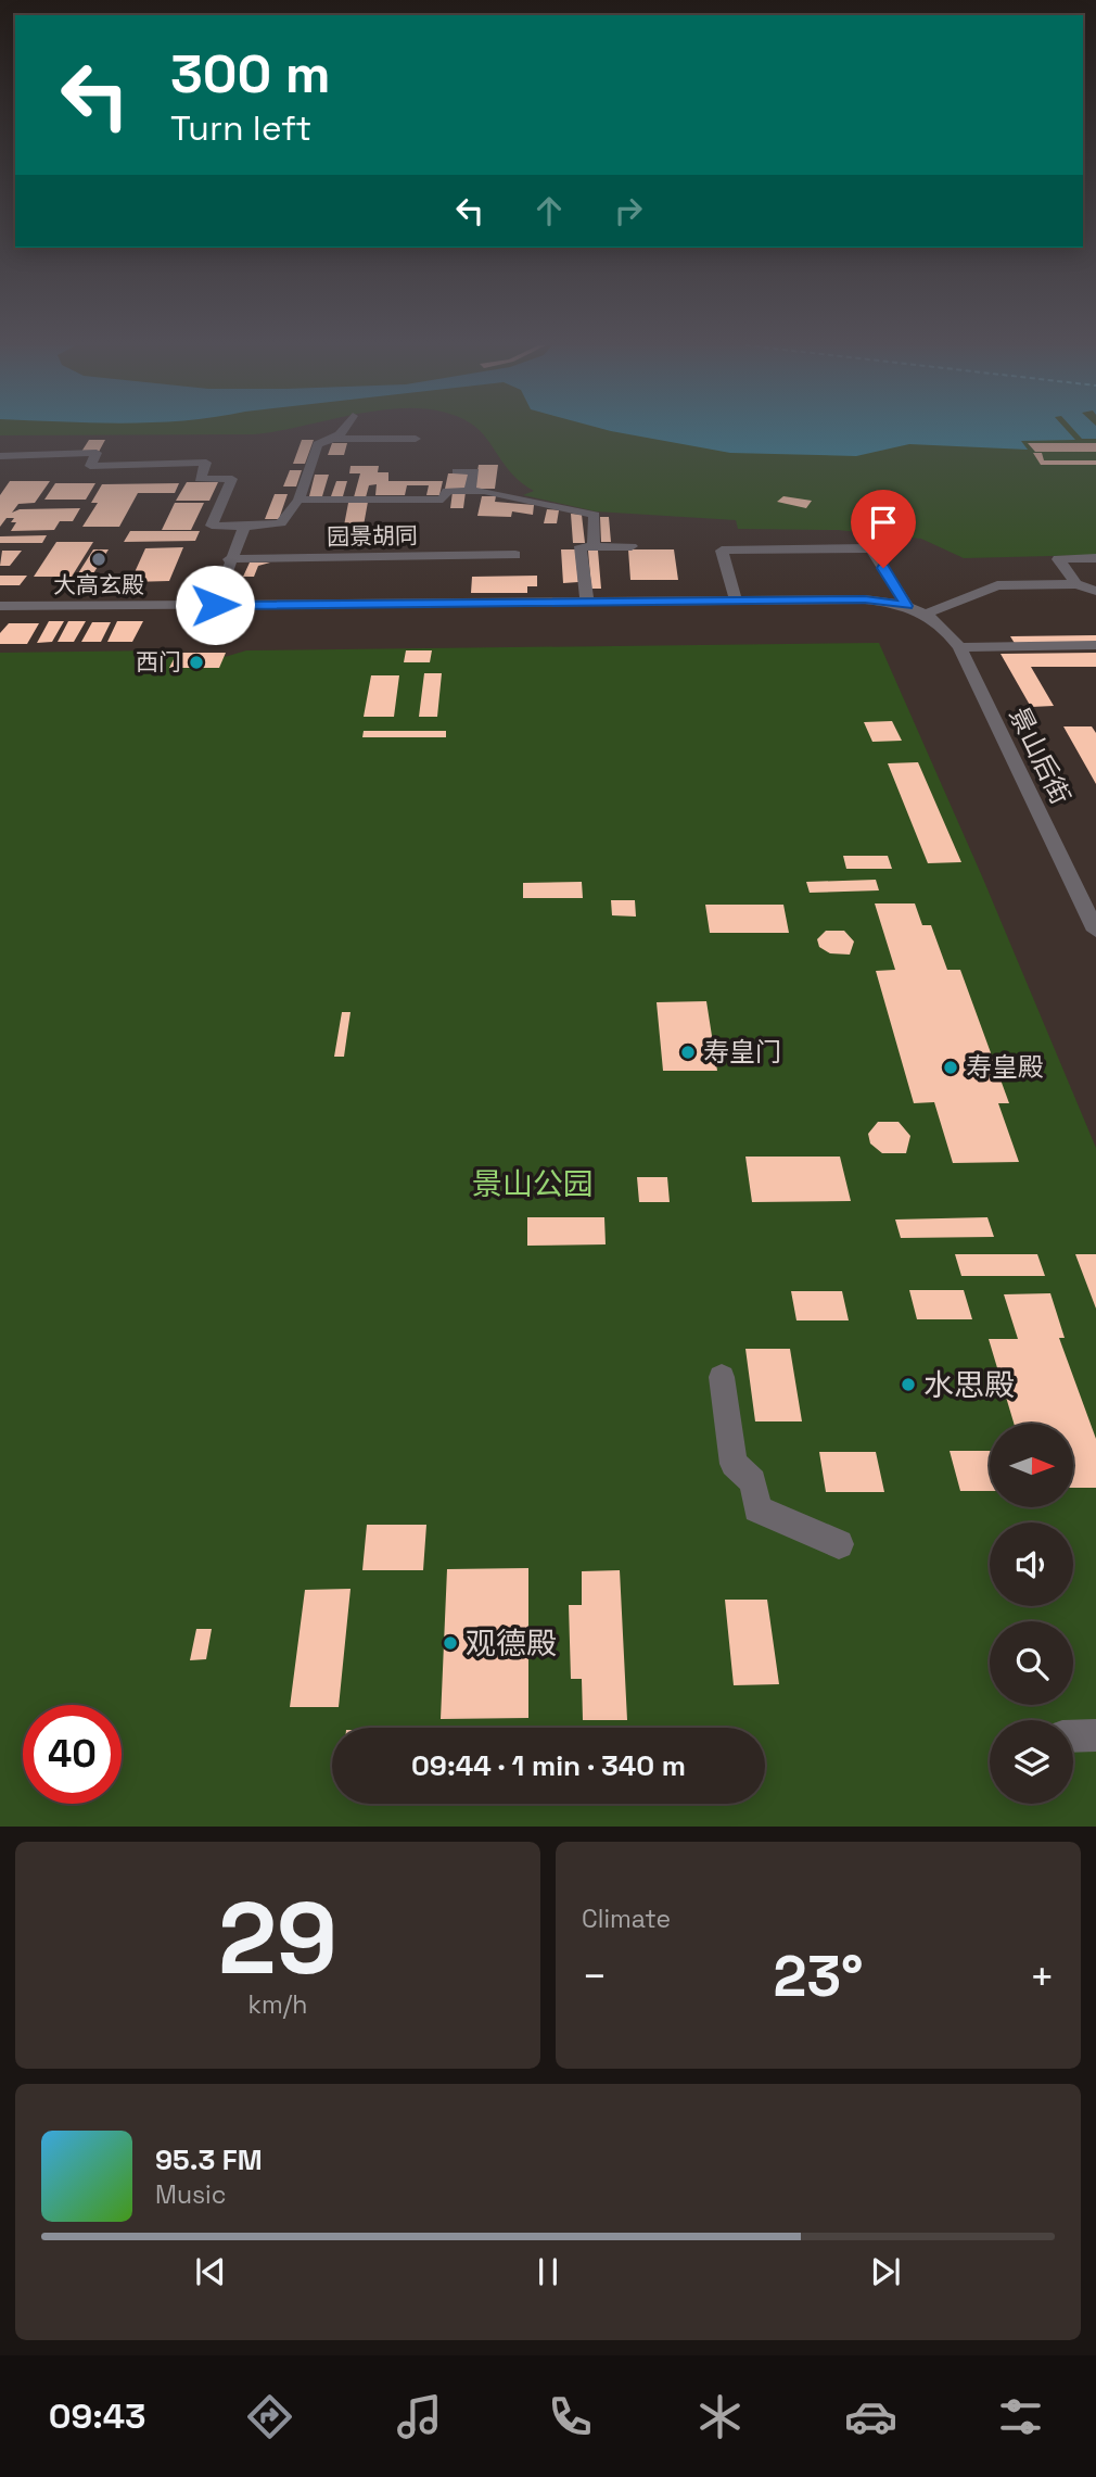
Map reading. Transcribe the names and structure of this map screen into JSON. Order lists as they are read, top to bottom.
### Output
{
  "streets": {
    "street": ["园景胡同", "景山后街"]
  },
  "parks": ["景山公园"],
  "places": [
    "大高玄殿",
    "西门",
    "寿皇门",
    "寿皇殿",
    "水思殿",
    "观德殿"
  ],
  "north": "right",
  "page": {
    "turn": ["300 m", "Turn left"],
    "limit": "40",
    "trip": "09:44 · 1 min · 340 m",
    "tile": [
      ["29", "km/h"],
      "Climate"
    ],
    "heat": ["−", "23°", "+"],
    "song": ["95.3 FM", "Music"],
    "tabs": "09:43"
  }
}
